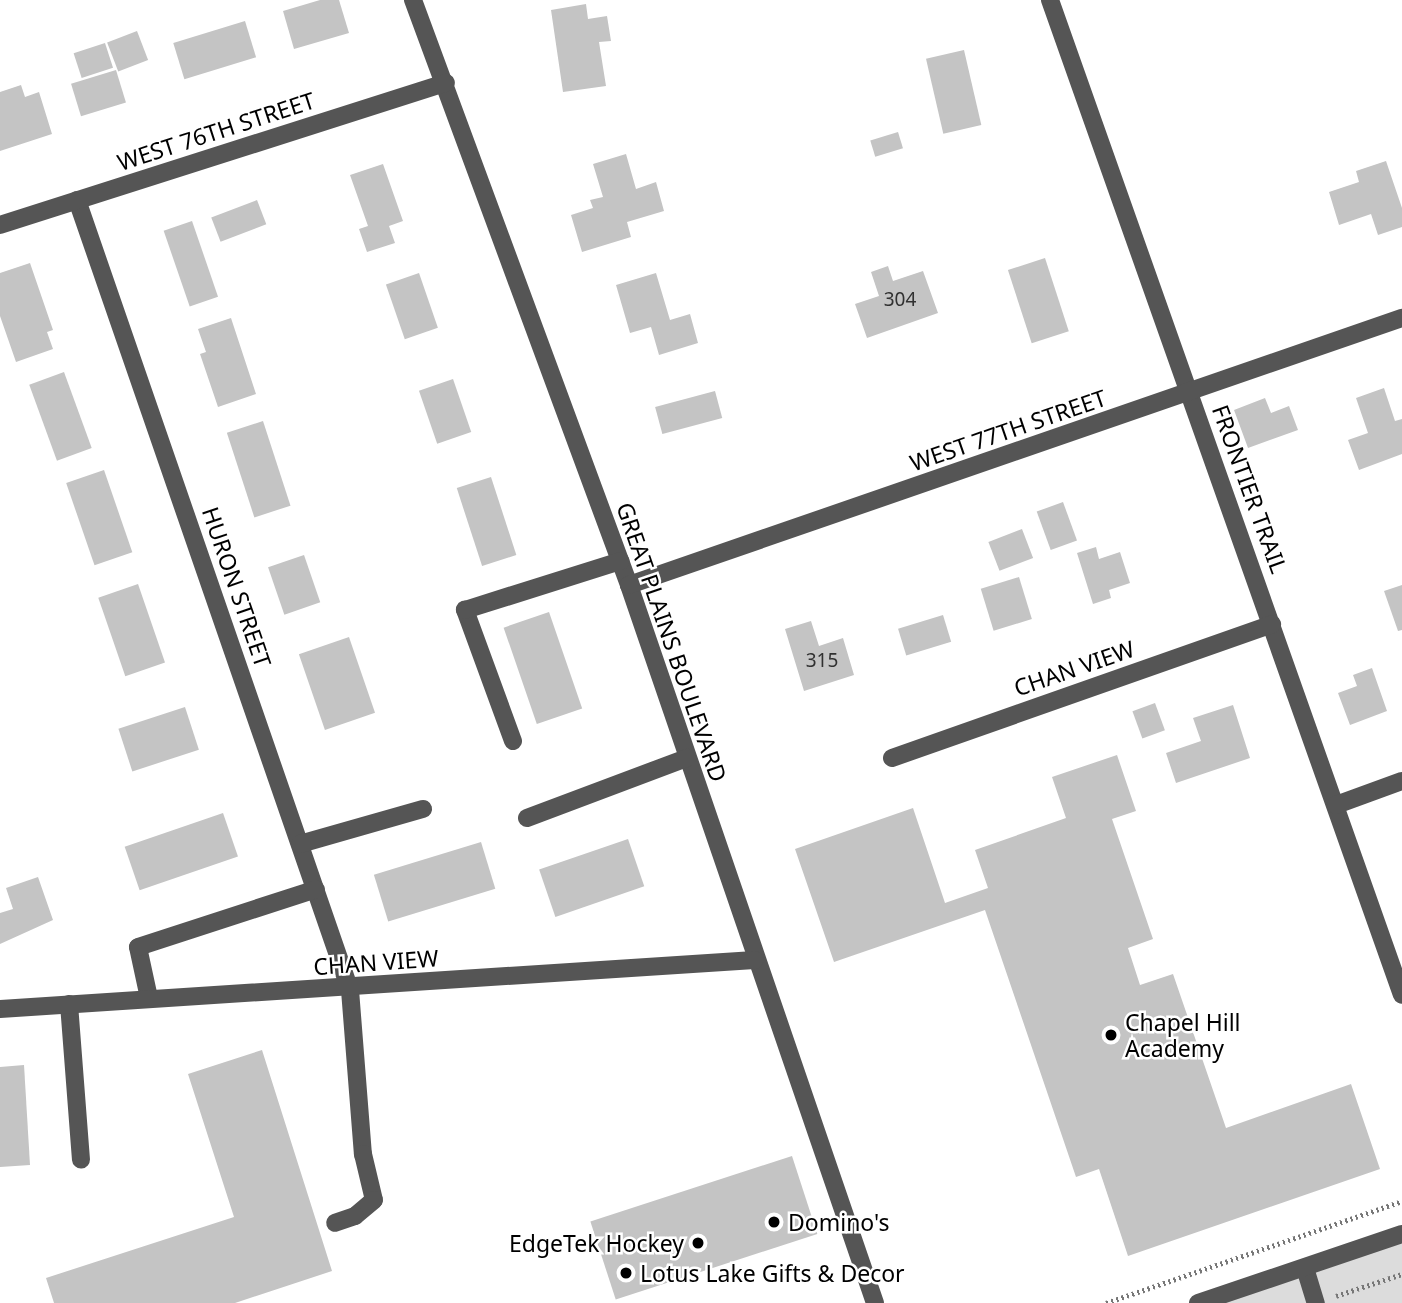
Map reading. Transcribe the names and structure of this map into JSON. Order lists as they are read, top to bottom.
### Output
{
  "streets": {
    "street": [
      "WEST 76TH STREET",
      "WEST 77TH STREET",
      "FRONTIER TRAIL",
      "HURON STREET",
      "GREAT PLAINS BOULEVARD",
      "CHAN VIEW"
    ]
  },
  "crossings": [
    ["WEST 76TH STREET", "HURON STREET"],
    ["WEST 76TH STREET", "GREAT PLAINS BOULEVARD"],
    ["WEST 77TH STREET", "FRONTIER TRAIL"],
    ["WEST 77TH STREET", "GREAT PLAINS BOULEVARD"],
    ["FRONTIER TRAIL", "CHAN VIEW"],
    ["HURON STREET", "CHAN VIEW"],
    ["GREAT PLAINS BOULEVARD", "CHAN VIEW"]
  ],
  "places": [
    "Chapel Hill Academy",
    "Domino's",
    "EdgeTek Hockey",
    "Lotus Lake Gifts & Decor"
  ],
  "house_numbers": ["304", "315"]
}
